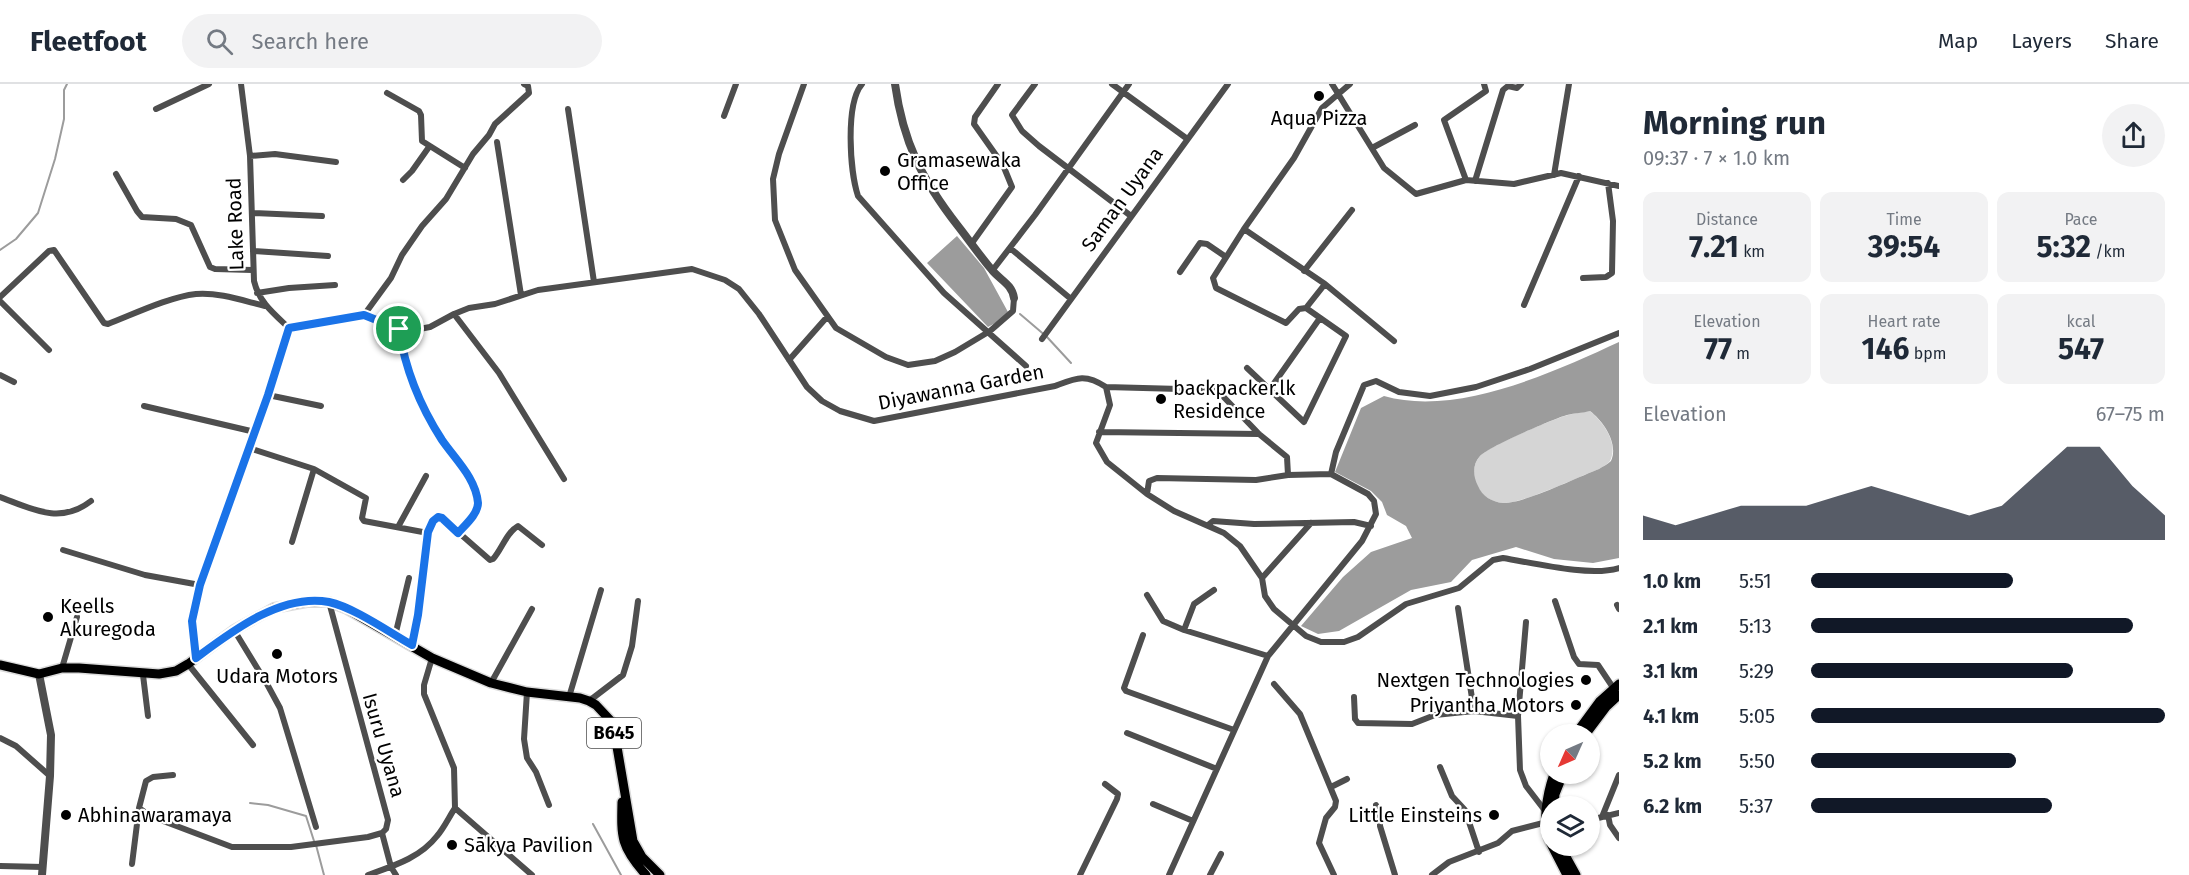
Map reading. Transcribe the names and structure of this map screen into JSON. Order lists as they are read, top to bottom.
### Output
{
  "streets": {
    "main road": ["B645"],
    "street": [
      "Saman Uyana",
      "Lake Road",
      "Diyawanna Garden",
      "Isuru Uyana"
    ]
  },
  "crossings": [
    ["B645", "Isuru Uyana"]
  ],
  "places": [
    "Aqua Pizza",
    "Gramasewaka Office",
    "backpacker.lk Residence",
    "Keells Akuregoda",
    "Udara Motors",
    "Nextgen Technologies",
    "Priyantha Motors",
    "Abhinawaramaya",
    "Little Einsteins",
    "Sākya Pavilion"
  ],
  "north": "bottom left",
  "page": {
    "header": "Fleetfoot",
    "search": "Search here",
    "nav": ["Map", "Layers", "Share"],
    "heading": ["Morning run", "09:37 · 7 × 1.0 km"],
    "stats": [
      ["Distance", "7.21 km"],
      ["Time", "39:54"],
      ["Pace", "5:32 /km"],
      ["Elevation", "77 m"],
      ["Heart rate", "146 bpm"],
      ["kcal", "547"]
    ],
    "chart": ["Elevation", "67–75 m"],
    "list": [
      {
        "name": "1.0 km",
        "note": "5:51"
      },
      {
        "name": "2.1 km",
        "note": "5:13"
      },
      {
        "name": "3.1 km",
        "note": "5:29"
      },
      {
        "name": "4.1 km",
        "note": "5:05"
      },
      {
        "name": "5.2 km",
        "note": "5:50"
      },
      {
        "name": "6.2 km",
        "note": "5:37"
      }
    ]
  }
}
